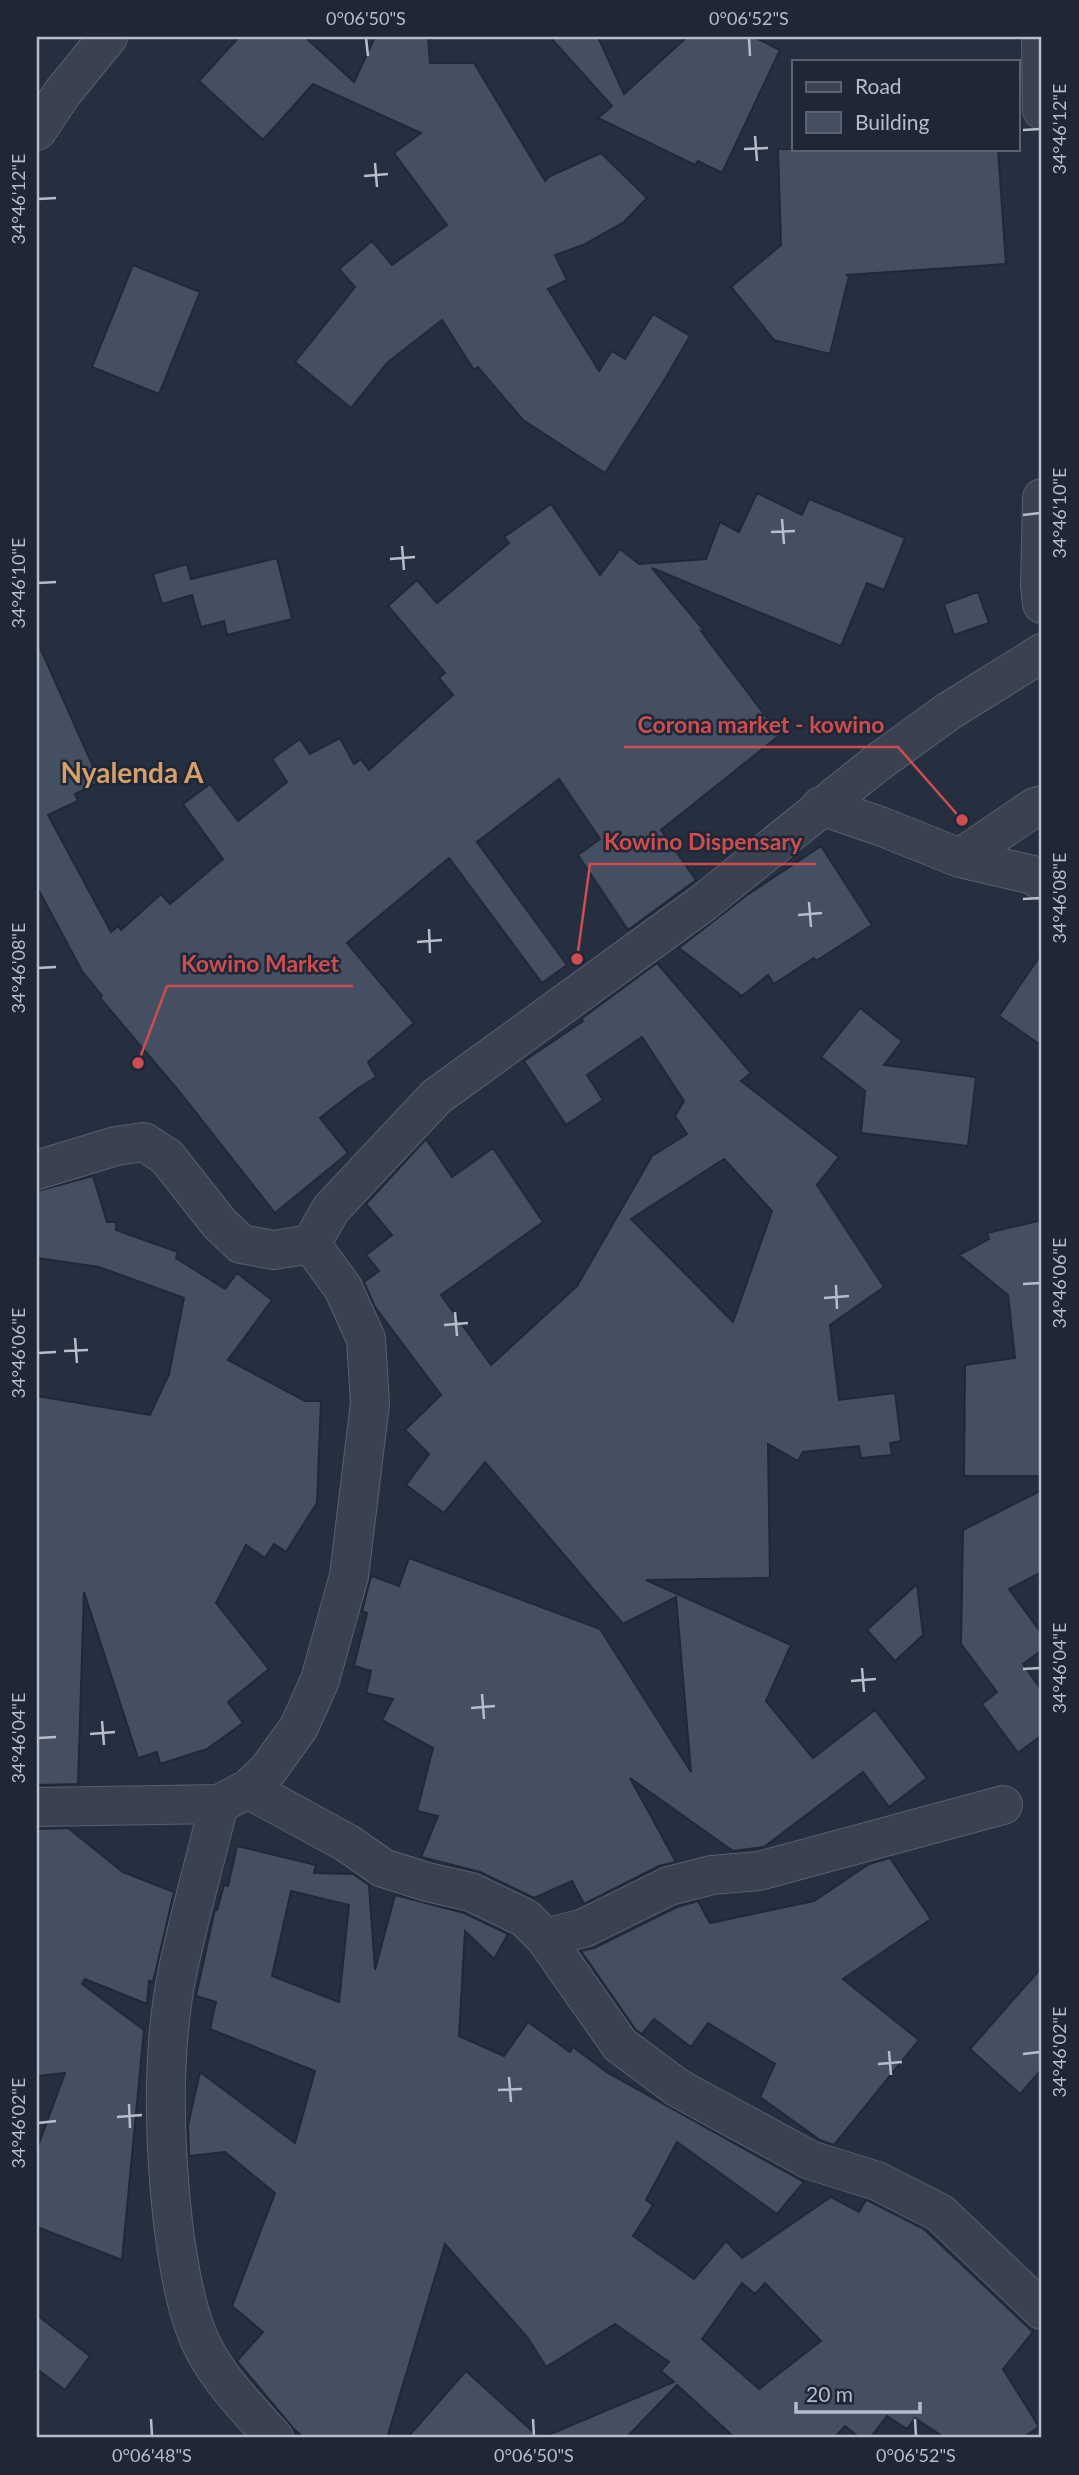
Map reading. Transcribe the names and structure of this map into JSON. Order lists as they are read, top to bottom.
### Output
{
  "districts": ["Nyalenda A"],
  "places": ["Corona market - kowino", "Kowino Dispensary", "Kowino Market"],
  "legend": ["Road", "Building"],
  "scale_bar": "20 m",
  "coordinates": [
    "0°06'50\"S",
    "0°06'52\"S",
    "34°46'12\"E",
    "34°46'10\"E",
    "34°46'08\"E",
    "34°46'06\"E",
    "34°46'04\"E",
    "34°46'02\"E",
    "0°06'48\"S"
  ]
}
